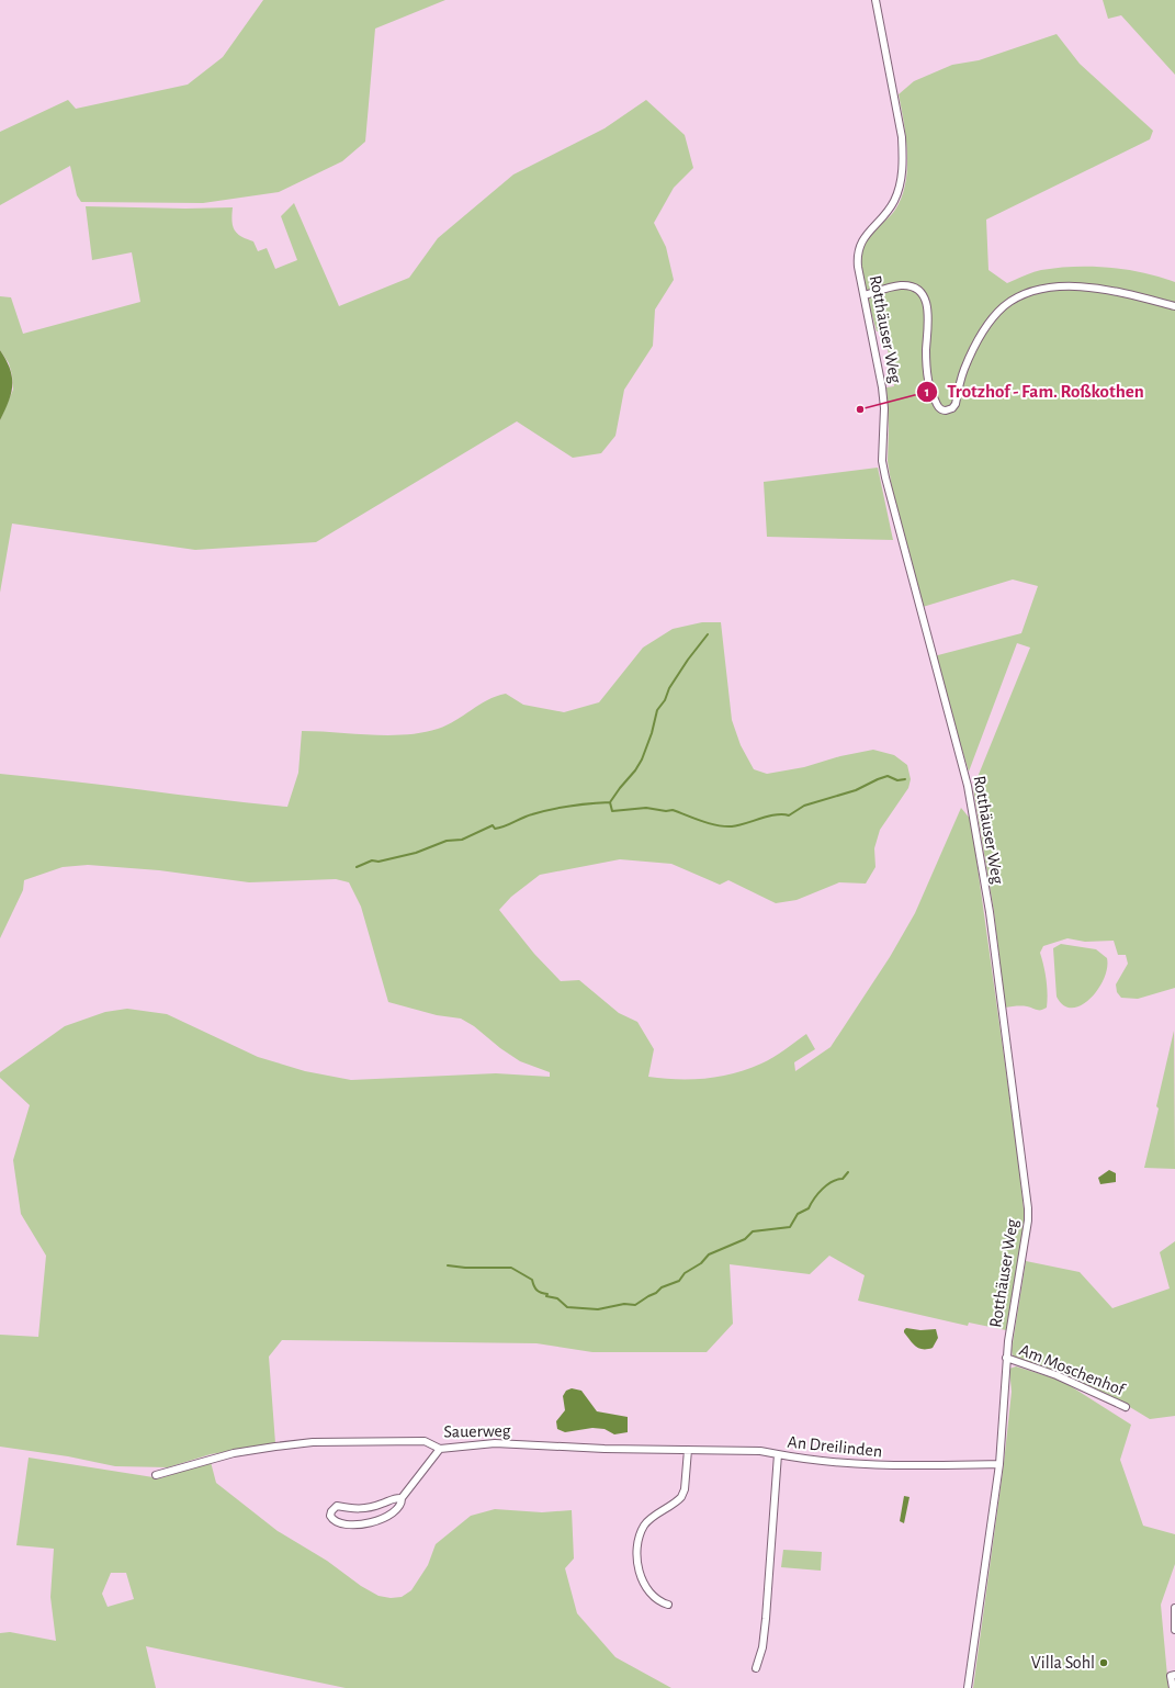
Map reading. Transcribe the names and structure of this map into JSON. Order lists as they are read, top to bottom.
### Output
{
  "streets": {
    "street": [
      "Rotthäuser Weg",
      "Am Moschenhof",
      "Sauerweg",
      "An Dreilinden"
    ]
  },
  "crossings": [
    ["Rotthäuser Weg", "Am Moschenhof"],
    ["Rotthäuser Weg", "An Dreilinden"],
    ["Sauerweg", "An Dreilinden"]
  ],
  "places": ["Trotzhof - Fam. Roßkothen", "Villa Sohl"]
}
